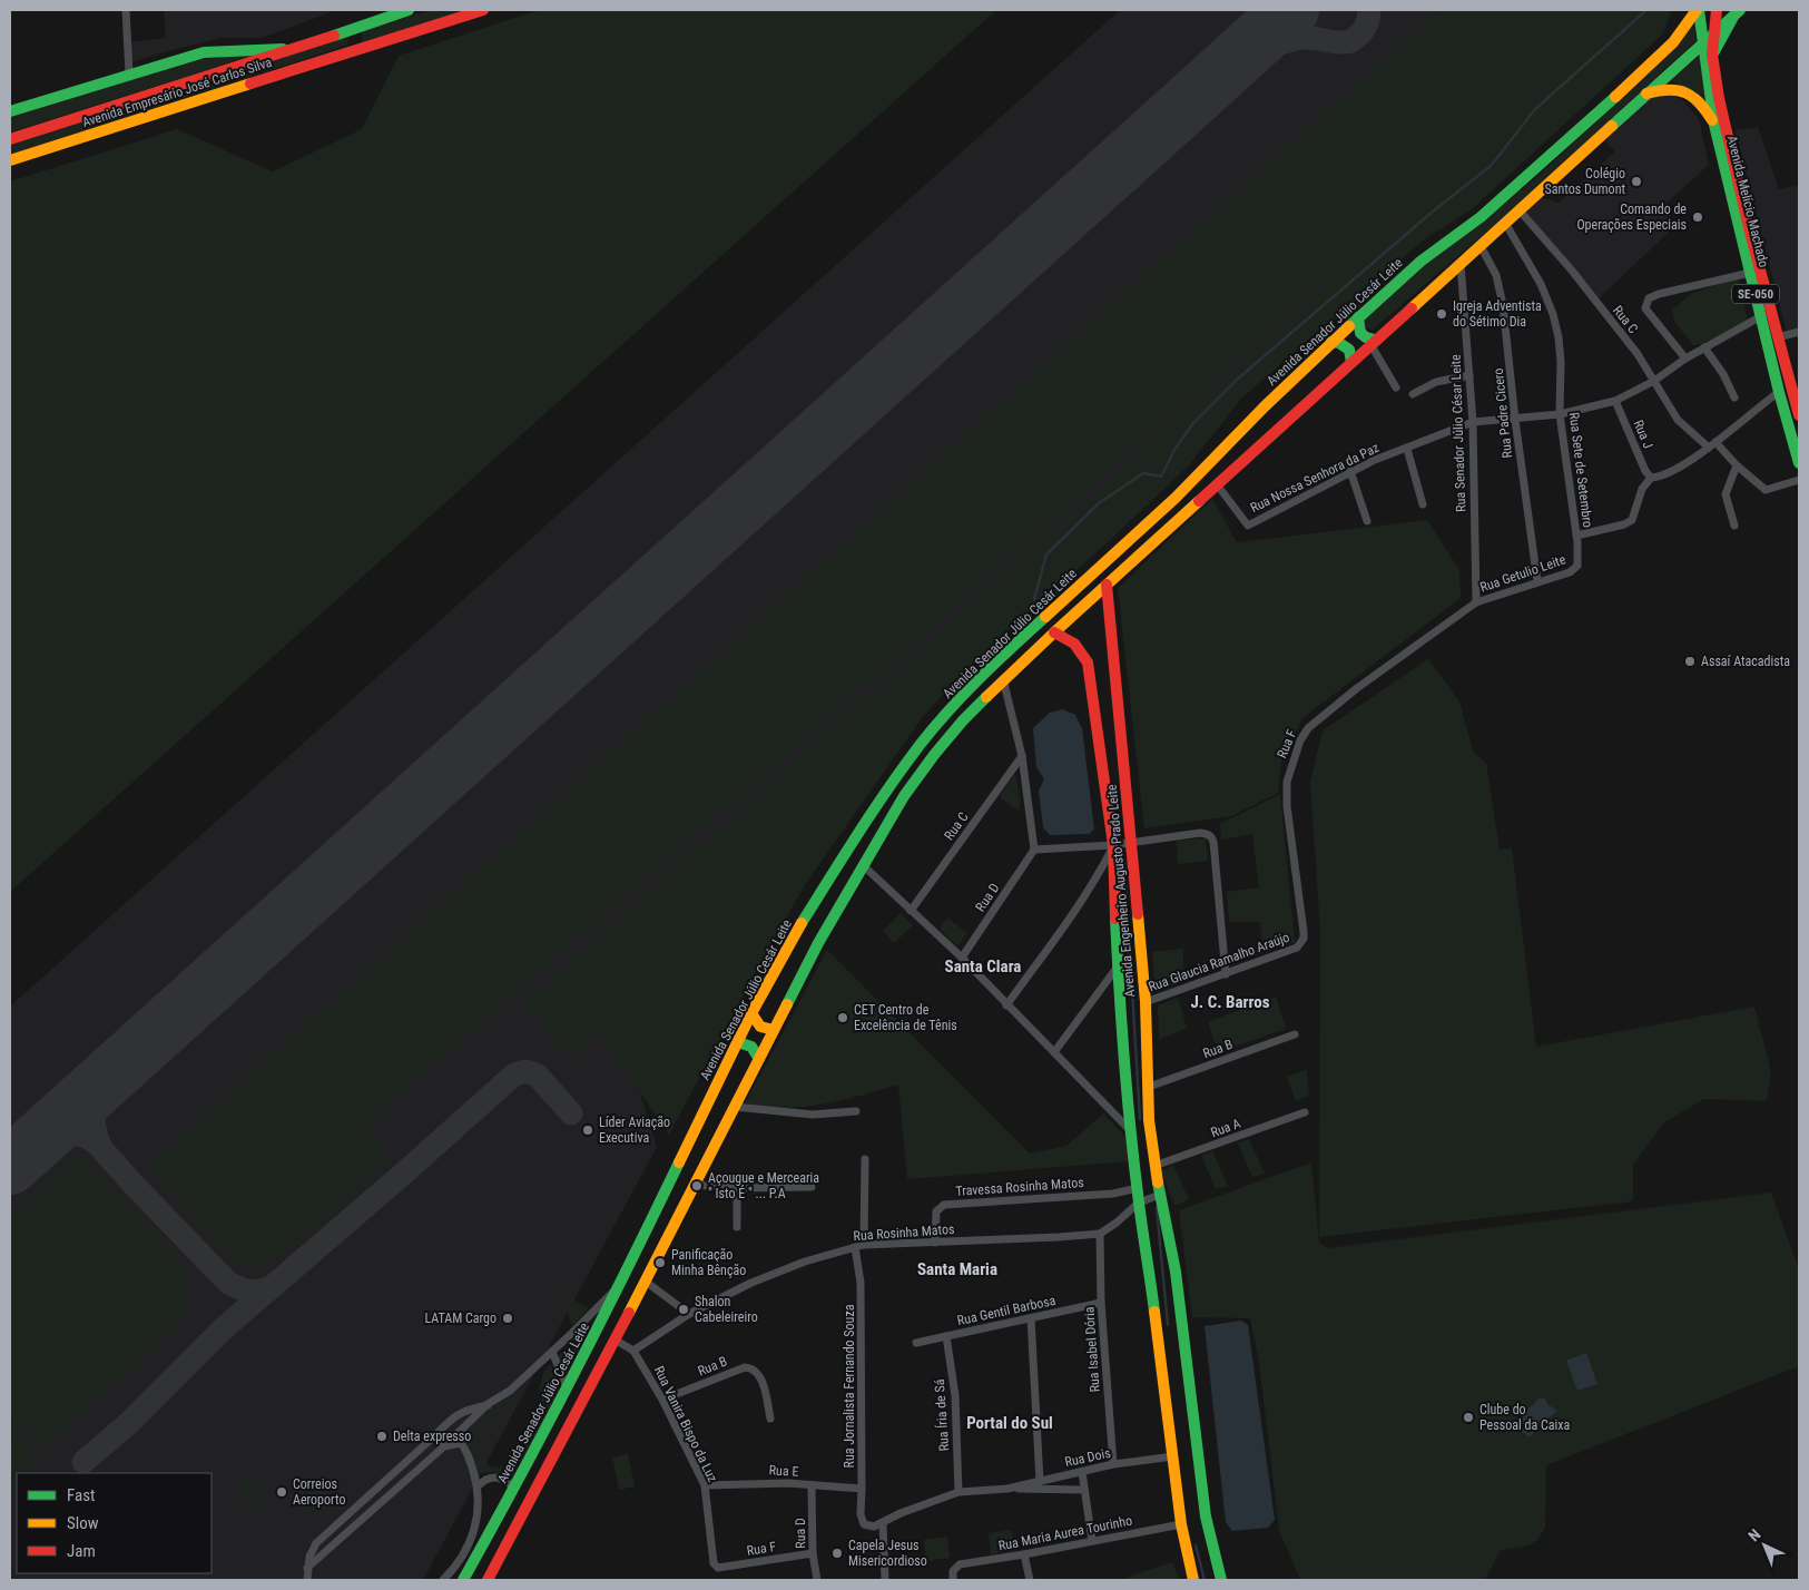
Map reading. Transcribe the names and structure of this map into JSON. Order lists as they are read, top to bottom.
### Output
{
  "streets": {
    "main road": [
      "Avenida Empresário José Carlos Silva",
      "Avenida Melício Machado",
      "SE-050",
      "Avenida Senador Júlio Cesár Leite",
      "Avenida Engenheiro Augusto Prado Leite"
    ],
    "street": [
      "Rua C",
      "Rua Padre Cicero",
      "Rua Senador Júlio César Leite",
      "Rua J",
      "Rua Sete de Setembro",
      "Rua Nossa Senhora da Paz",
      "Rua Getulio Leite",
      "Rua F",
      "Rua D",
      "Rua Glaucia Ramalho Araújo",
      "Rua B",
      "Rua A",
      "Travessa Rosinha Matos",
      "Rua Rosinha Matos",
      "Rua Gentil Barbosa",
      "Rua Isabel Dória",
      "Rua Jornalista Fernando Souza",
      "Rua Íria de Sá",
      "Rua Vanira Bispo da Luz",
      "Rua Dois",
      "Rua E",
      "Rua Maria Aurea Tourinho"
    ]
  },
  "crossings": [
    ["Avenida Melício Machado", "Avenida Senador Júlio Cesár Leite"],
    ["Avenida Melício Machado", "Rua Nossa Senhora da Paz"],
    ["Rua C", "Avenida Senador Júlio Cesár Leite"],
    ["Rua C", "Rua Nossa Senhora da Paz"],
    ["Avenida Senador Júlio Cesár Leite", "Rua Padre Cicero"],
    ["Avenida Senador Júlio Cesár Leite", "Rua Senador Júlio César Leite"],
    ["Avenida Senador Júlio Cesár Leite", "Rua Sete de Setembro"],
    ["Avenida Senador Júlio Cesár Leite", "Rua Nossa Senhora da Paz"],
    ["Avenida Senador Júlio Cesár Leite", "Avenida Engenheiro Augusto Prado Leite"],
    ["Avenida Senador Júlio Cesár Leite", "Rua Vanira Bispo da Luz"],
    ["Rua Padre Cicero", "Rua Nossa Senhora da Paz"],
    ["Rua Padre Cicero", "Rua Getulio Leite"],
    ["Rua Senador Júlio César Leite", "Rua Nossa Senhora da Paz"],
    ["Rua Senador Júlio César Leite", "Rua Getulio Leite"],
    ["Rua Senador Júlio César Leite", "Rua F"],
    ["Rua J", "Rua Nossa Senhora da Paz"],
    ["Rua Sete de Setembro", "Rua Nossa Senhora da Paz"],
    ["Rua Sete de Setembro", "Rua Getulio Leite"],
    ["Rua Getulio Leite", "Rua F"],
    ["Rua F", "Rua D"],
    ["Rua F", "Rua Glaucia Ramalho Araújo"],
    ["Rua F", "Rua Vanira Bispo da Luz"],
    ["Avenida Engenheiro Augusto Prado Leite", "Rua Glaucia Ramalho Araújo"],
    ["Avenida Engenheiro Augusto Prado Leite", "Rua B"],
    ["Avenida Engenheiro Augusto Prado Leite", "Rua A"],
    ["Avenida Engenheiro Augusto Prado Leite", "Travessa Rosinha Matos"],
    ["Avenida Engenheiro Augusto Prado Leite", "Rua Dois"],
    ["Avenida Engenheiro Augusto Prado Leite", "Rua Maria Aurea Tourinho"],
    ["Rua D", "Rua E"],
    ["Rua B", "Rua Vanira Bispo da Luz"],
    ["Travessa Rosinha Matos", "Rua Rosinha Matos"],
    ["Rua Rosinha Matos", "Rua Isabel Dória"],
    ["Rua Rosinha Matos", "Rua Jornalista Fernando Souza"],
    ["Rua Rosinha Matos", "Rua Vanira Bispo da Luz"],
    ["Rua Gentil Barbosa", "Rua Isabel Dória"],
    ["Rua Gentil Barbosa", "Rua Íria de Sá"],
    ["Rua Isabel Dória", "Rua Dois"],
    ["Rua Jornalista Fernando Souza", "Rua Dois"],
    ["Rua Jornalista Fernando Souza", "Rua E"],
    ["Rua Íria de Sá", "Rua Dois"],
    ["Rua Vanira Bispo da Luz", "Rua E"]
  ],
  "districts": [
    "Santa Clara",
    "J. C. Barros",
    "Santa Maria",
    "Portal do Sul"
  ],
  "places": [
    "Colégio Santos Dumont",
    "Comando de Operações Especiais",
    "Igreja Adventista do Sétimo Dia",
    "Assaí Atacadista",
    "CET Centro de Excelência de Tênis",
    "Líder Aviação Executiva",
    "Açougue e Mercearia \" Isto É \" ... P.A",
    "Panificação Minha Bênção",
    "Shalon Cabeleireiro",
    "LATAM Cargo",
    "Clube do Pessoal da Caixa",
    "Delta expresso",
    "Correios Aeroporto",
    "Capela Jesus Misericordioso"
  ],
  "legend": ["Fast", "Slow", "Jam"],
  "north": "top left"
}
